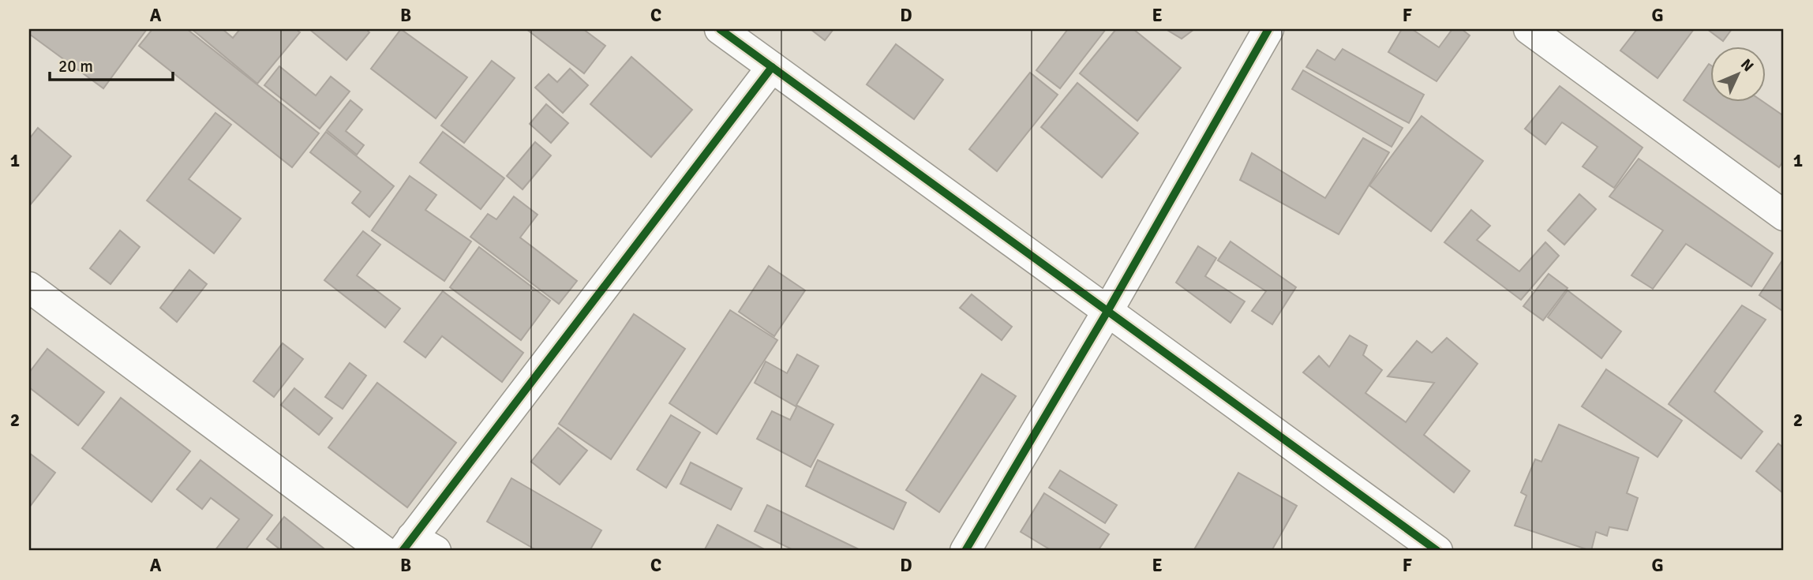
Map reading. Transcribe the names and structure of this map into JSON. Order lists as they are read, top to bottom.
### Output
{
  "scale_bar": "20 m",
  "north": "top right",
  "grid": {
    "columns": [
      "A",
      "B",
      "C",
      "D",
      "E",
      "F",
      "G"
    ],
    "rows": ["1", "2"]
  }
}
